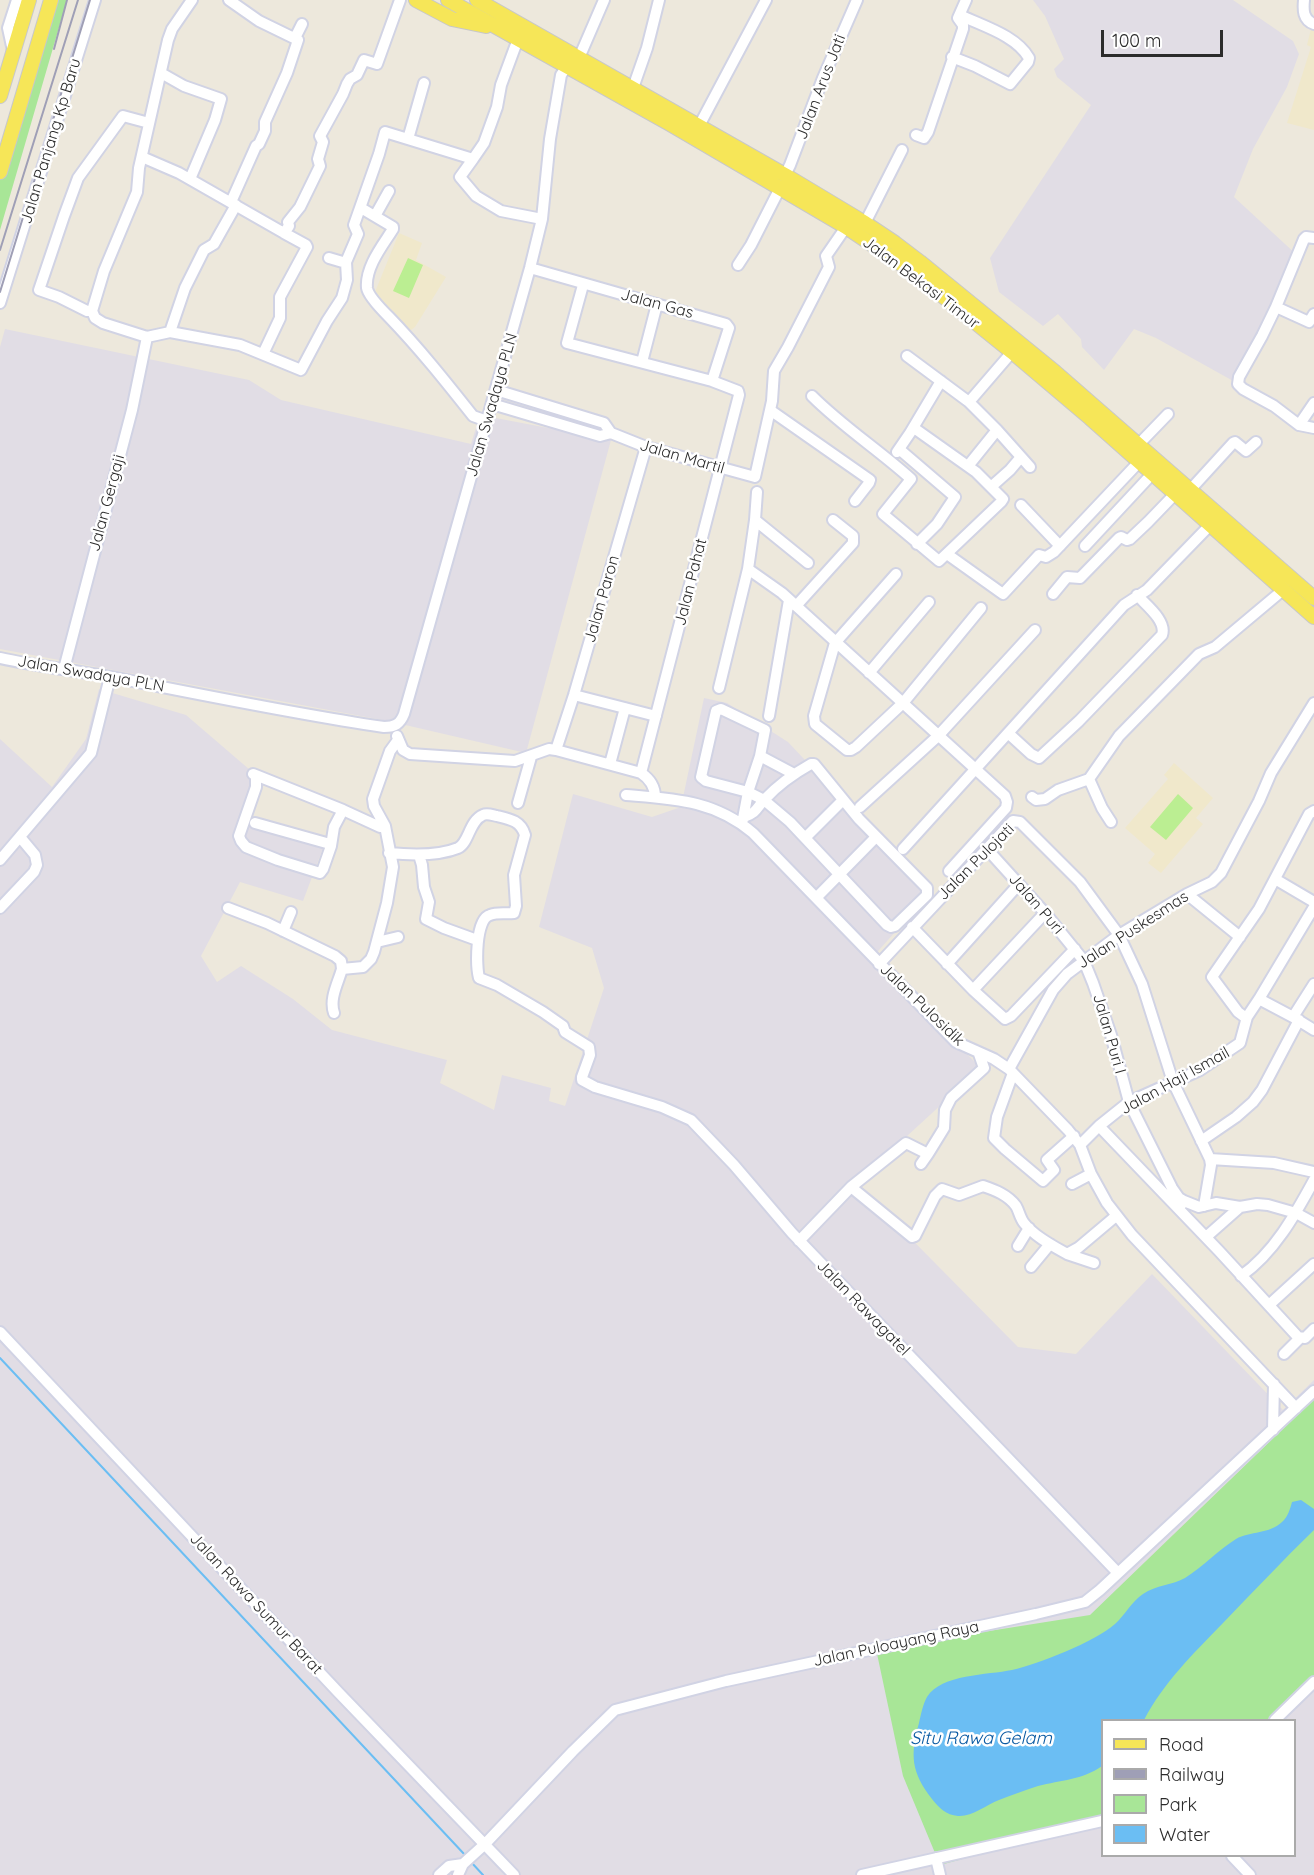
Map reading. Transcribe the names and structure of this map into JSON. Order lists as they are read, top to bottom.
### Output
{
  "streets": {
    "main road": ["Jalan Bekasi Timur"],
    "street": [
      "Jalan Arus Jati",
      "Jalan Panjang Kp Baru",
      "Jalan Gas",
      "Jalan Swadaya PLN",
      "Jalan Martil",
      "Jalan Gergaji",
      "Jalan Pahat",
      "Jalan Paron",
      "Jalan Pulojati",
      "Jalan Puri",
      "Jalan Puskesmas",
      "Jalan Pulosidik",
      "Jalan Puri I",
      "Jalan Haji Ismail",
      "Jalan Rawagatel",
      "Jalan Rawa Sumur Barat",
      "Jalan Puloayang Raya"
    ]
  },
  "crossings": [
    ["Jalan Arus Jati", "Jalan Bekasi Timur"],
    ["Jalan Bekasi Timur", "Jalan Swadaya PLN"],
    ["Jalan Gas", "Jalan Swadaya PLN"],
    ["Jalan Gas", "Jalan Pahat"],
    ["Jalan Swadaya PLN", "Jalan Martil"],
    ["Jalan Swadaya PLN", "Jalan Gergaji"],
    ["Jalan Martil", "Jalan Pahat"],
    ["Jalan Martil", "Jalan Paron"],
    ["Jalan Pulojati", "Jalan Puri"],
    ["Jalan Pulojati", "Jalan Puskesmas"],
    ["Jalan Pulojati", "Jalan Pulosidik"],
    ["Jalan Puri", "Jalan Puskesmas"],
    ["Jalan Puri", "Jalan Puri I"],
    ["Jalan Puskesmas", "Jalan Pulosidik"],
    ["Jalan Puskesmas", "Jalan Puri I"],
    ["Jalan Puskesmas", "Jalan Haji Ismail"],
    ["Jalan Pulosidik", "Jalan Haji Ismail"],
    ["Jalan Pulosidik", "Jalan Puloayang Raya"],
    ["Jalan Puri I", "Jalan Haji Ismail"],
    ["Jalan Rawagatel", "Jalan Puloayang Raya"],
    ["Jalan Rawa Sumur Barat", "Jalan Puloayang Raya"]
  ],
  "water": ["Situ Rawa Gelam"],
  "legend": [
    "Road",
    "Railway",
    "Park",
    "Water"
  ],
  "scale_bar": "100 m"
}
